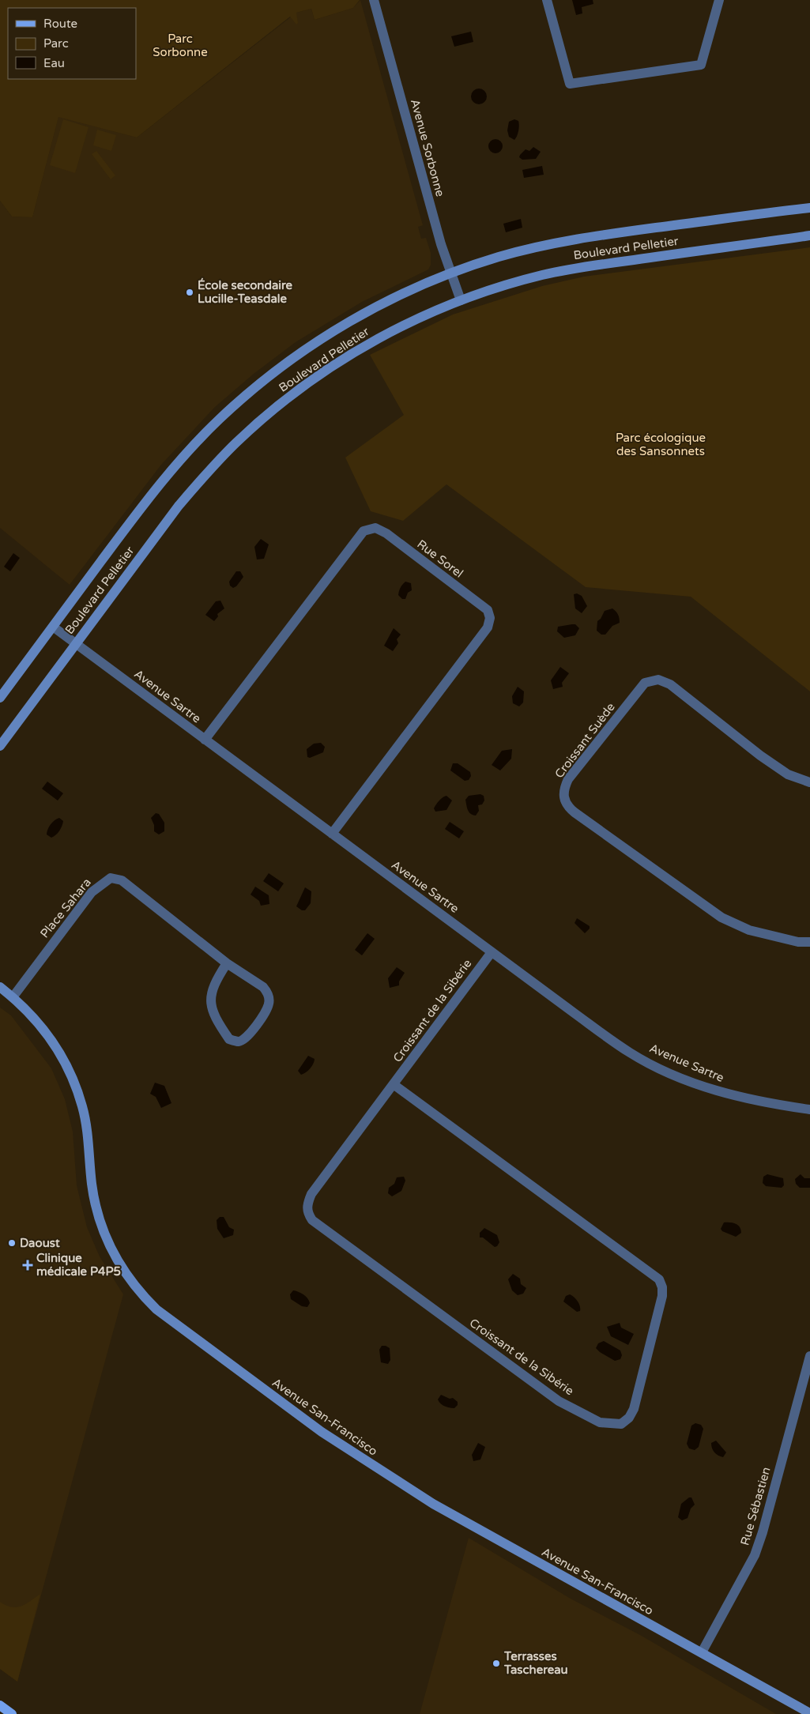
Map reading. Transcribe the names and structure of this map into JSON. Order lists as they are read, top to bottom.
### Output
{
  "streets": {
    "street": [
      "Avenue Sorbonne",
      "Boulevard Pelletier",
      "Rue Sorel",
      "Avenue Sartre",
      "Croissant Suède",
      "Place Sahara",
      "Croissant de la Sibérie",
      "Avenue San-Francisco",
      "Rue Sébastien"
    ]
  },
  "crossings": [
    ["Avenue Sorbonne", "Boulevard Pelletier"],
    ["Boulevard Pelletier", "Avenue Sartre"],
    ["Rue Sorel", "Avenue Sartre"],
    ["Avenue Sartre", "Croissant de la Sibérie"],
    ["Place Sahara", "Avenue San-Francisco"],
    ["Avenue San-Francisco", "Rue Sébastien"]
  ],
  "parks": ["Parc Sorbonne", "Parc écologique des Sansonnets"],
  "places": {
    "other": ["École secondaire Lucille-Teasdale", "Daoust", "Terrasses Taschereau"],
    "health": ["Clinique médicale P4P5"]
  },
  "legend": ["Route", "Parc", "Eau"]
}
